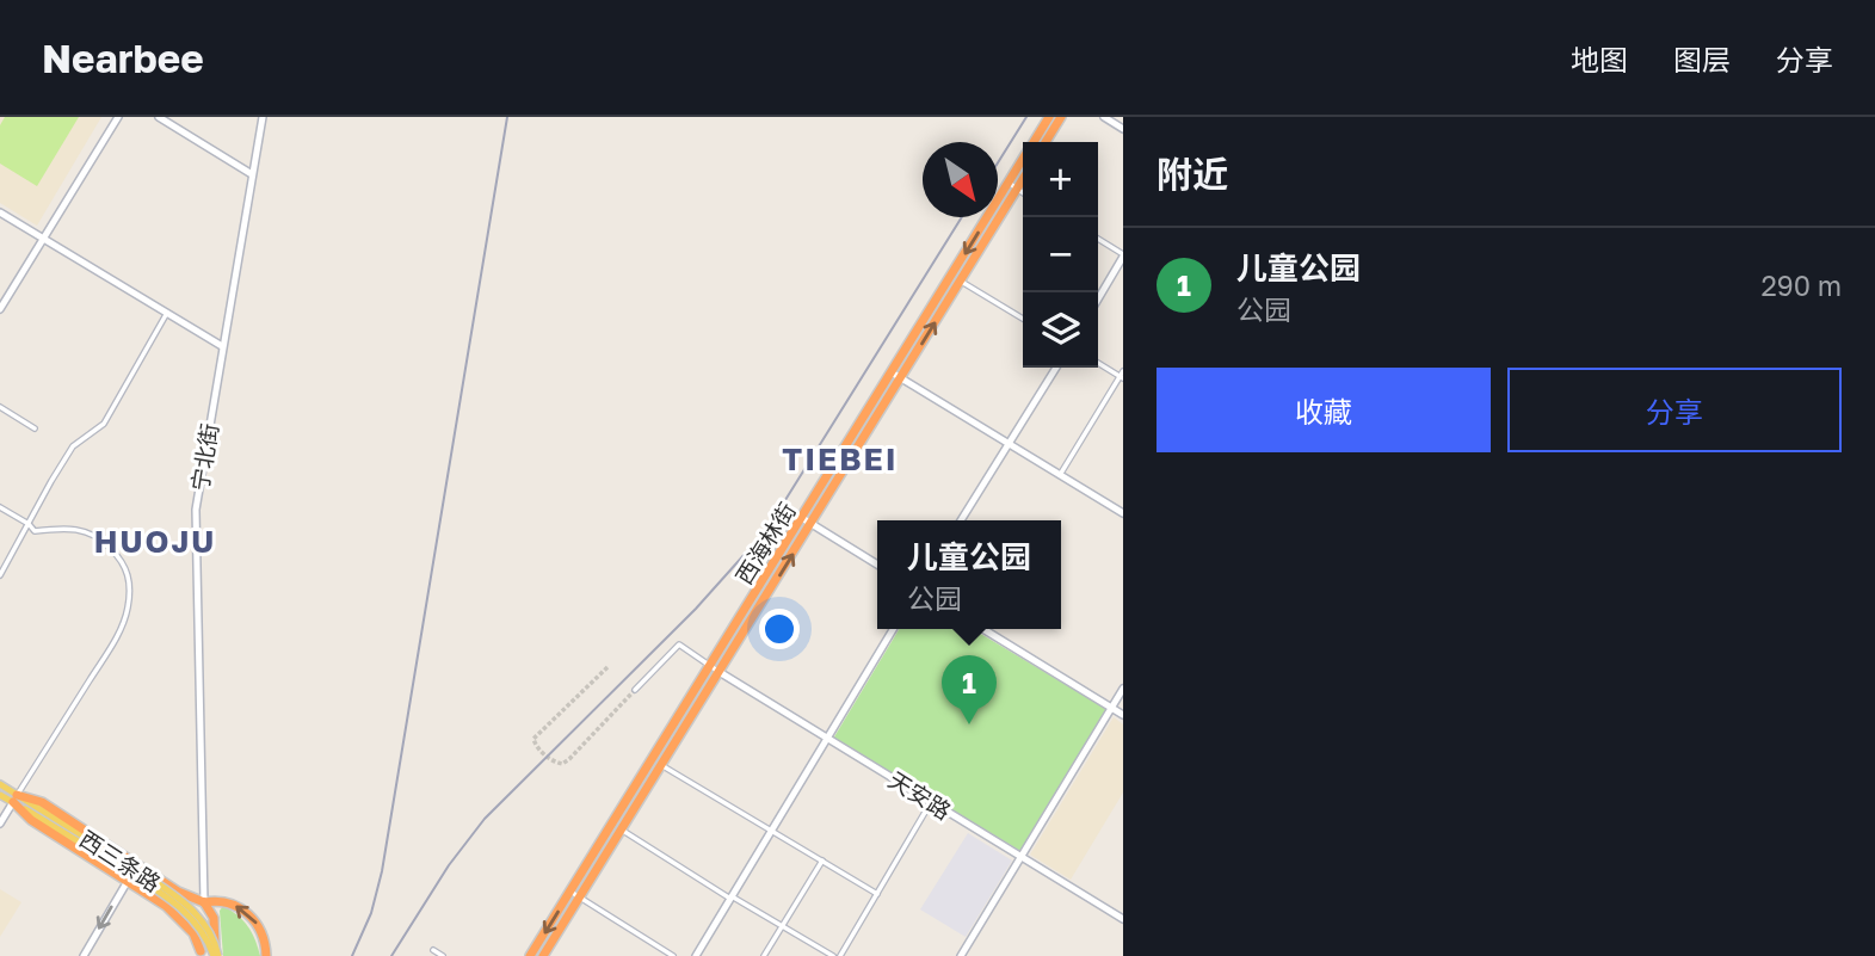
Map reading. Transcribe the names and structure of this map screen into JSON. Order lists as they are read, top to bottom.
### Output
{
  "streets": {
    "highway": ["西海林街"],
    "main road": ["西三条路"],
    "street": ["宁北街", "天安路"]
  },
  "crossings": [
    ["西海林街", "天安路"]
  ],
  "districts": ["TIEBEI", "HUOJU"],
  "north": "bottom right",
  "page": {
    "header": "Nearbee",
    "nav": ["地图", "图层", "分享"],
    "heading": "附近",
    "map_buttons": ["+", "−"],
    "list": [
      {
        "mark": "1",
        "name": "儿童公园",
        "note": "公园",
        "value": "290 m"
      }
    ],
    "buttons": ["收藏", "分享"],
    "popup": ["儿童公园", "公园"],
    "pins": "1"
  }
}
